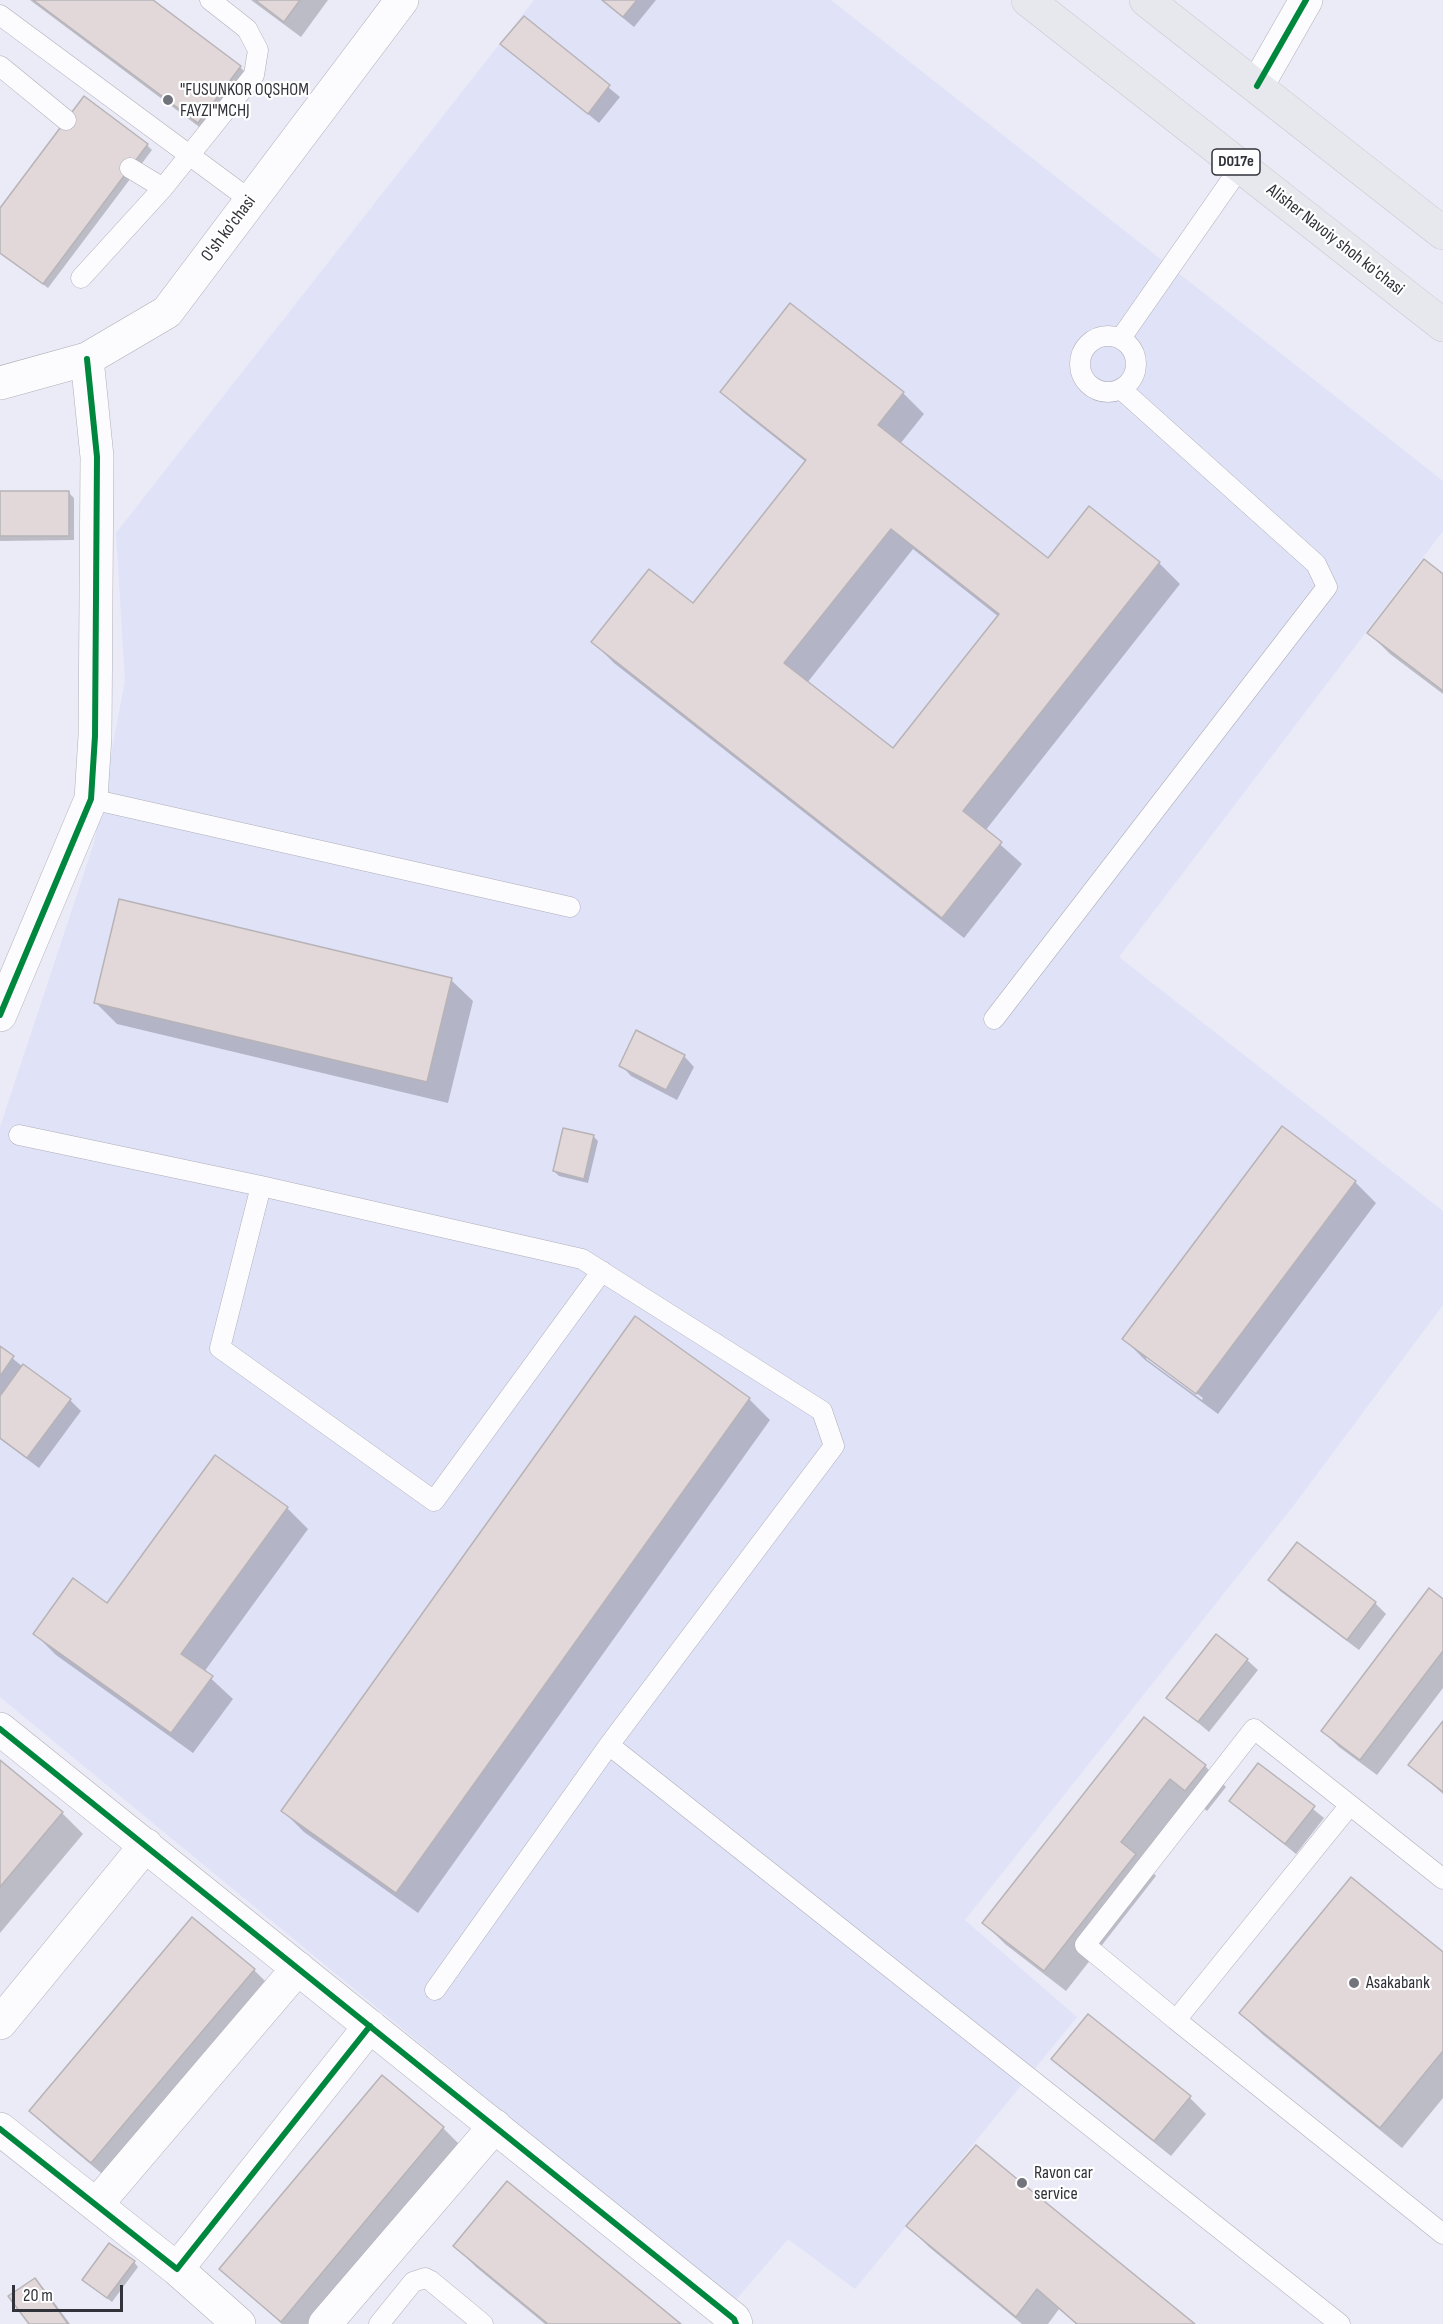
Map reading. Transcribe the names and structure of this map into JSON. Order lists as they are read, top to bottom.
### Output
{
  "streets": {
    "main road": ["D017e", "Alisher Navoiy shoh ko'chasi"],
    "street": ["O'sh ko'chasi"]
  },
  "places": ["\"FUSUNKOR OQSHOM FAYZI\"MCHJ", "Asakabank", "Ravon car service"],
  "scale_bar": "20 m"
}
